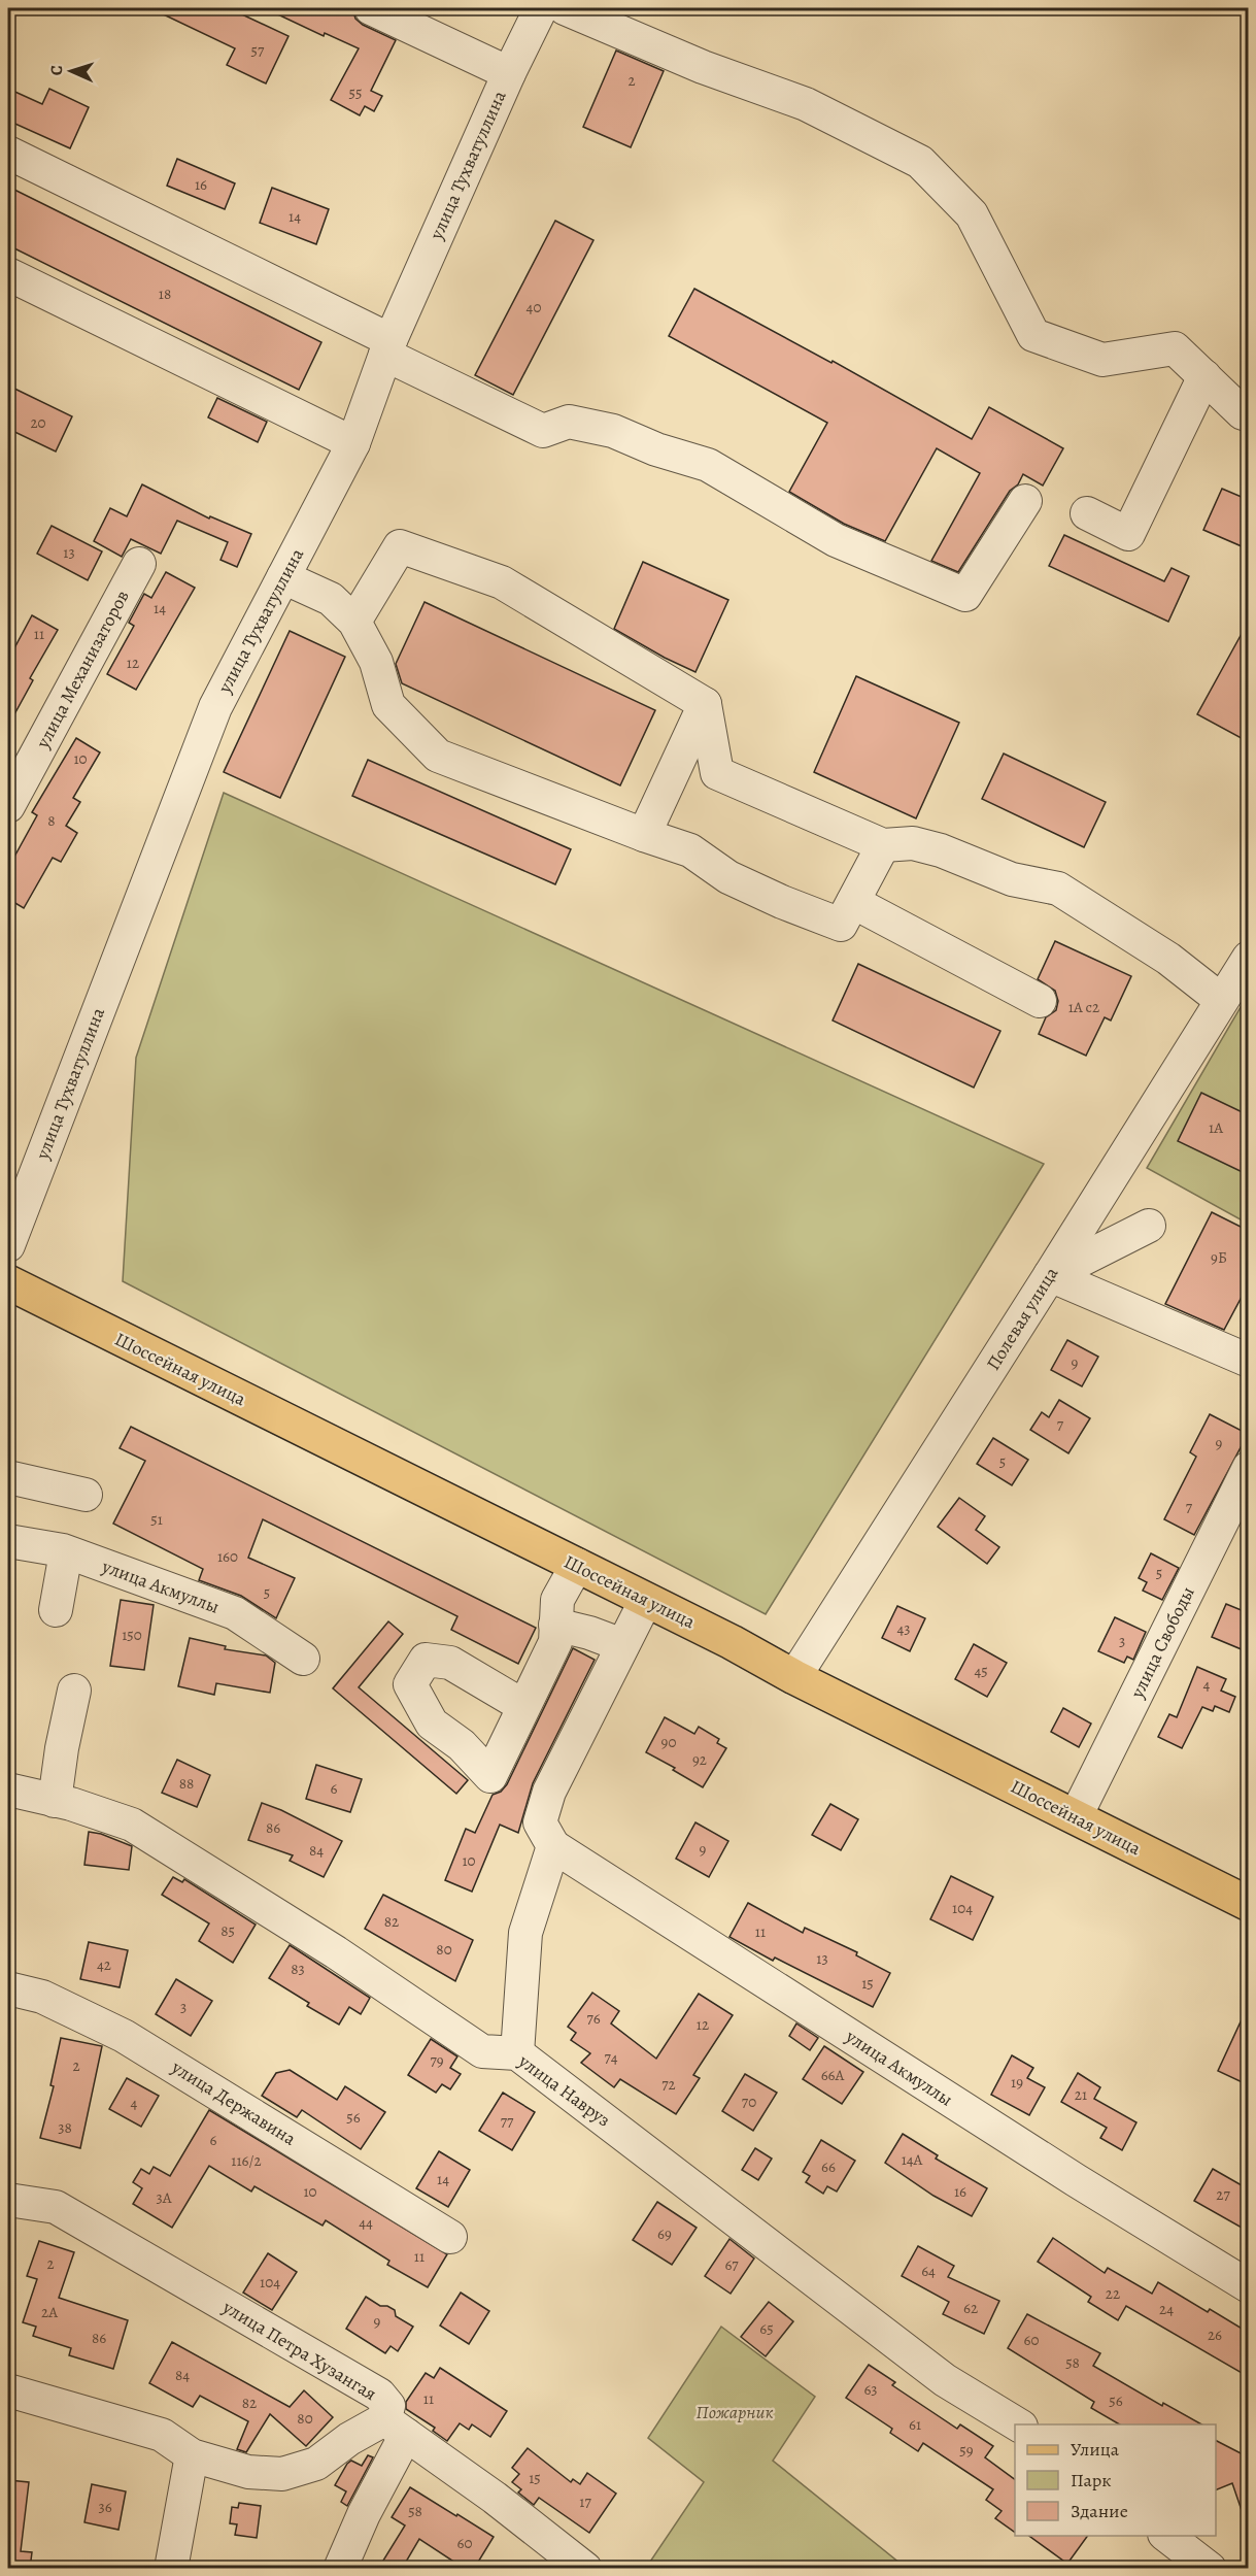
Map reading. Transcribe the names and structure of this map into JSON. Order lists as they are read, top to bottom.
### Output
{
  "streets": {
    "main road": ["Шоссейная улица"],
    "street": [
      "улица Тухватуллина",
      "улица Механизаторов",
      "Полевая улица",
      "улица Акмуллы",
      "улица Свободы",
      "улица Навруз",
      "улица Державина",
      "улица Петра Хузангая"
    ]
  },
  "crossings": [
    ["Полевая улица", "Шоссейная улица"],
    ["Шоссейная улица", "улица Свободы"]
  ],
  "parks": ["Пожарник"],
  "house_numbers": [
    "57",
    "2",
    "55",
    "16",
    "14",
    "18",
    "40",
    "20",
    "13",
    "14",
    "11",
    "12",
    "10",
    "8",
    "1А с2",
    "1А",
    "9Б",
    "9",
    "7",
    "9",
    "5",
    "7",
    "51",
    "160",
    "5",
    "5",
    "43",
    "150",
    "3",
    "45",
    "4",
    "90",
    "92",
    "88",
    "6",
    "86",
    "9",
    "84",
    "10",
    "104",
    "82",
    "85",
    "11",
    "80",
    "13",
    "42",
    "83",
    "15",
    "3",
    "76",
    "12",
    "74",
    "79",
    "2",
    "66А",
    "19",
    "72",
    "21",
    "70",
    "4",
    "56",
    "77",
    "38",
    "6",
    "14А",
    "116/2",
    "66",
    "14",
    "10",
    "16",
    "27",
    "3А",
    "44",
    "69",
    "11",
    "2",
    "67",
    "64",
    "104",
    "22",
    "62",
    "24",
    "2А",
    "9",
    "65",
    "26",
    "86",
    "60",
    "58",
    "84",
    "63",
    "11",
    "56",
    "82",
    "80",
    "61",
    "59",
    "15",
    "17",
    "36",
    "58",
    "60"
  ],
  "legend": ["Улица", "Парк", "Здание"],
  "north": "left"
}
